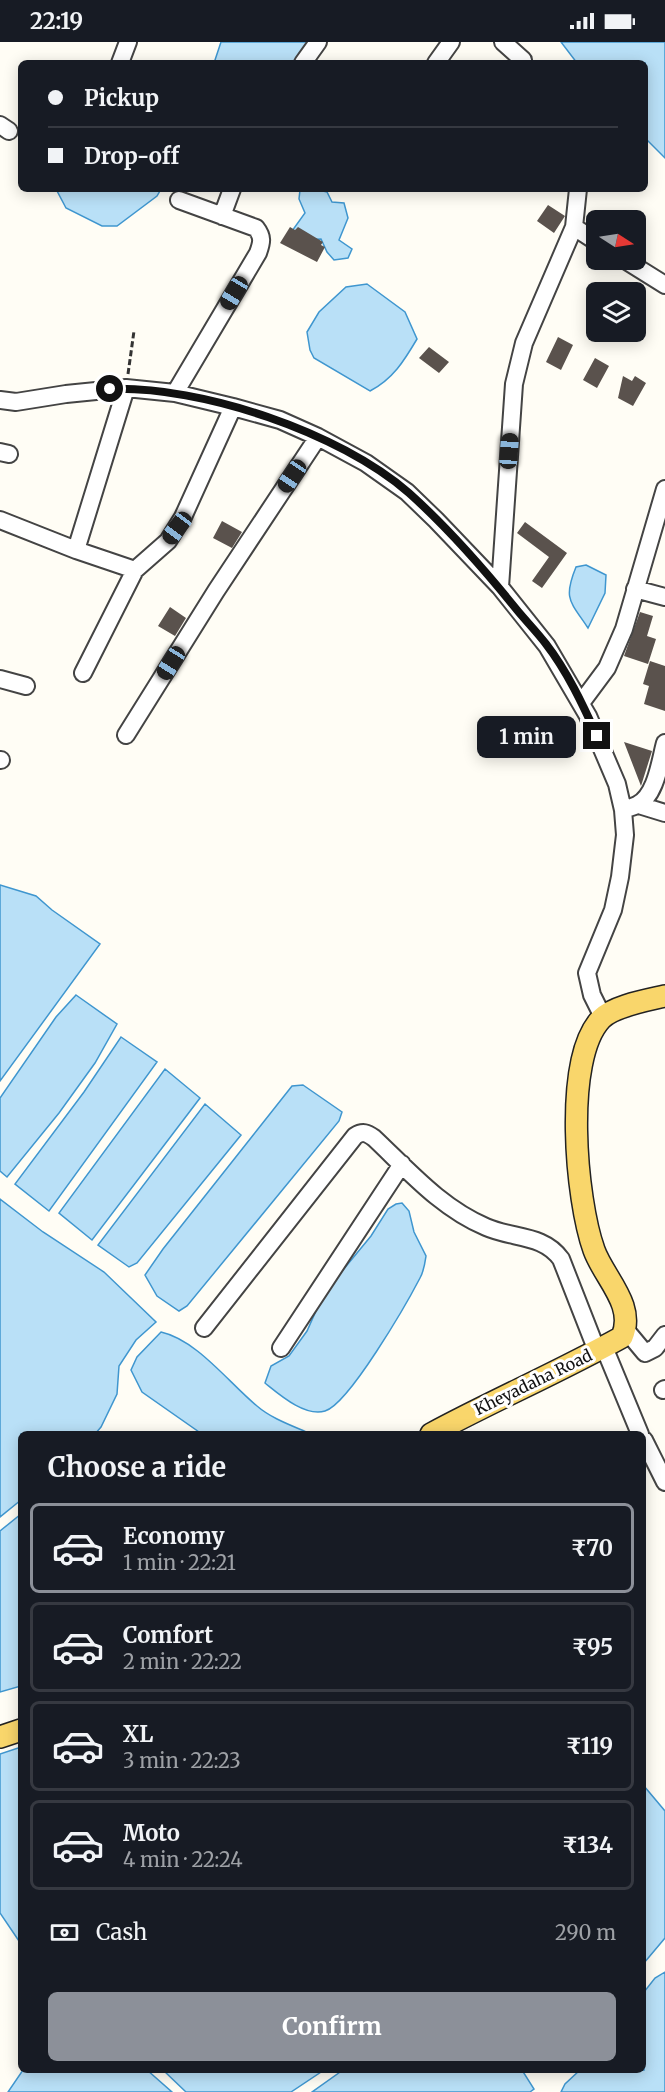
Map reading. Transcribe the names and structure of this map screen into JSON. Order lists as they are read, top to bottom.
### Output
{
  "streets": {
    "main road": ["Kheyadaha Road"]
  },
  "north": "right",
  "page": {
    "status": "22:19",
    "banner": ["Pickup", "Drop-off"],
    "bubble": "1 min",
    "heading": "Choose a ride",
    "list": [
      {
        "name": "Economy",
        "note": "1 min · 22:21",
        "value": "₹70"
      },
      {
        "name": "Comfort",
        "note": "2 min · 22:22",
        "value": "₹95"
      },
      {
        "name": "XL",
        "note": "3 min · 22:23",
        "value": "₹119"
      },
      {
        "name": "Moto",
        "note": "4 min · 22:24",
        "value": "₹134"
      }
    ],
    "pay": ["Cash", "290 m"],
    "buttons": "Confirm"
  }
}
